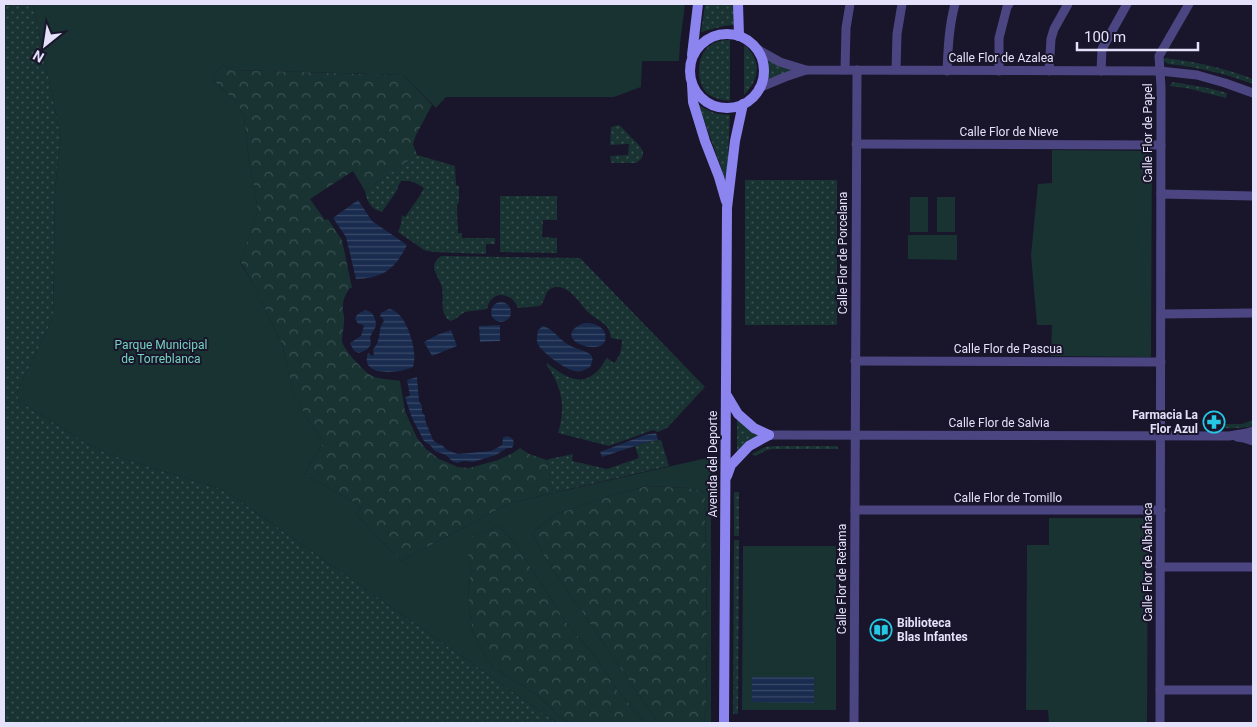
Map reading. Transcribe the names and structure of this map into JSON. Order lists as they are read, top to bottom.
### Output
{
  "streets": {
    "street": [
      "Calle Flor de Azalea",
      "Calle Flor de Nieve",
      "Calle Flor de Papel",
      "Calle Flor de Porcelana",
      "Calle Flor de Pascua",
      "Calle Flor de Salvia",
      "Avenida del Deporte",
      "Calle Flor de Tomillo",
      "Calle Flor de Albahaca",
      "Calle Flor de Retama"
    ]
  },
  "crossings": [
    ["Calle Flor de Azalea", "Calle Flor de Papel"],
    ["Calle Flor de Azalea", "Calle Flor de Porcelana"],
    ["Calle Flor de Nieve", "Calle Flor de Papel"],
    ["Calle Flor de Nieve", "Calle Flor de Porcelana"],
    ["Calle Flor de Papel", "Calle Flor de Pascua"],
    ["Calle Flor de Papel", "Calle Flor de Salvia"],
    ["Calle Flor de Papel", "Calle Flor de Albahaca"],
    ["Calle Flor de Porcelana", "Calle Flor de Pascua"],
    ["Calle Flor de Porcelana", "Calle Flor de Salvia"],
    ["Calle Flor de Porcelana", "Calle Flor de Retama"],
    ["Calle Flor de Salvia", "Calle Flor de Albahaca"],
    ["Calle Flor de Salvia", "Calle Flor de Retama"],
    ["Calle Flor de Tomillo", "Calle Flor de Albahaca"],
    ["Calle Flor de Tomillo", "Calle Flor de Retama"]
  ],
  "parks": ["Parque Municipal de Torreblanca"],
  "places": {
    "pharmacy": ["Farmacia La Flor Azul"],
    "library": ["Biblioteca Blas Infantes"]
  },
  "scale_bar": "100 m",
  "north": "bottom left"
}
